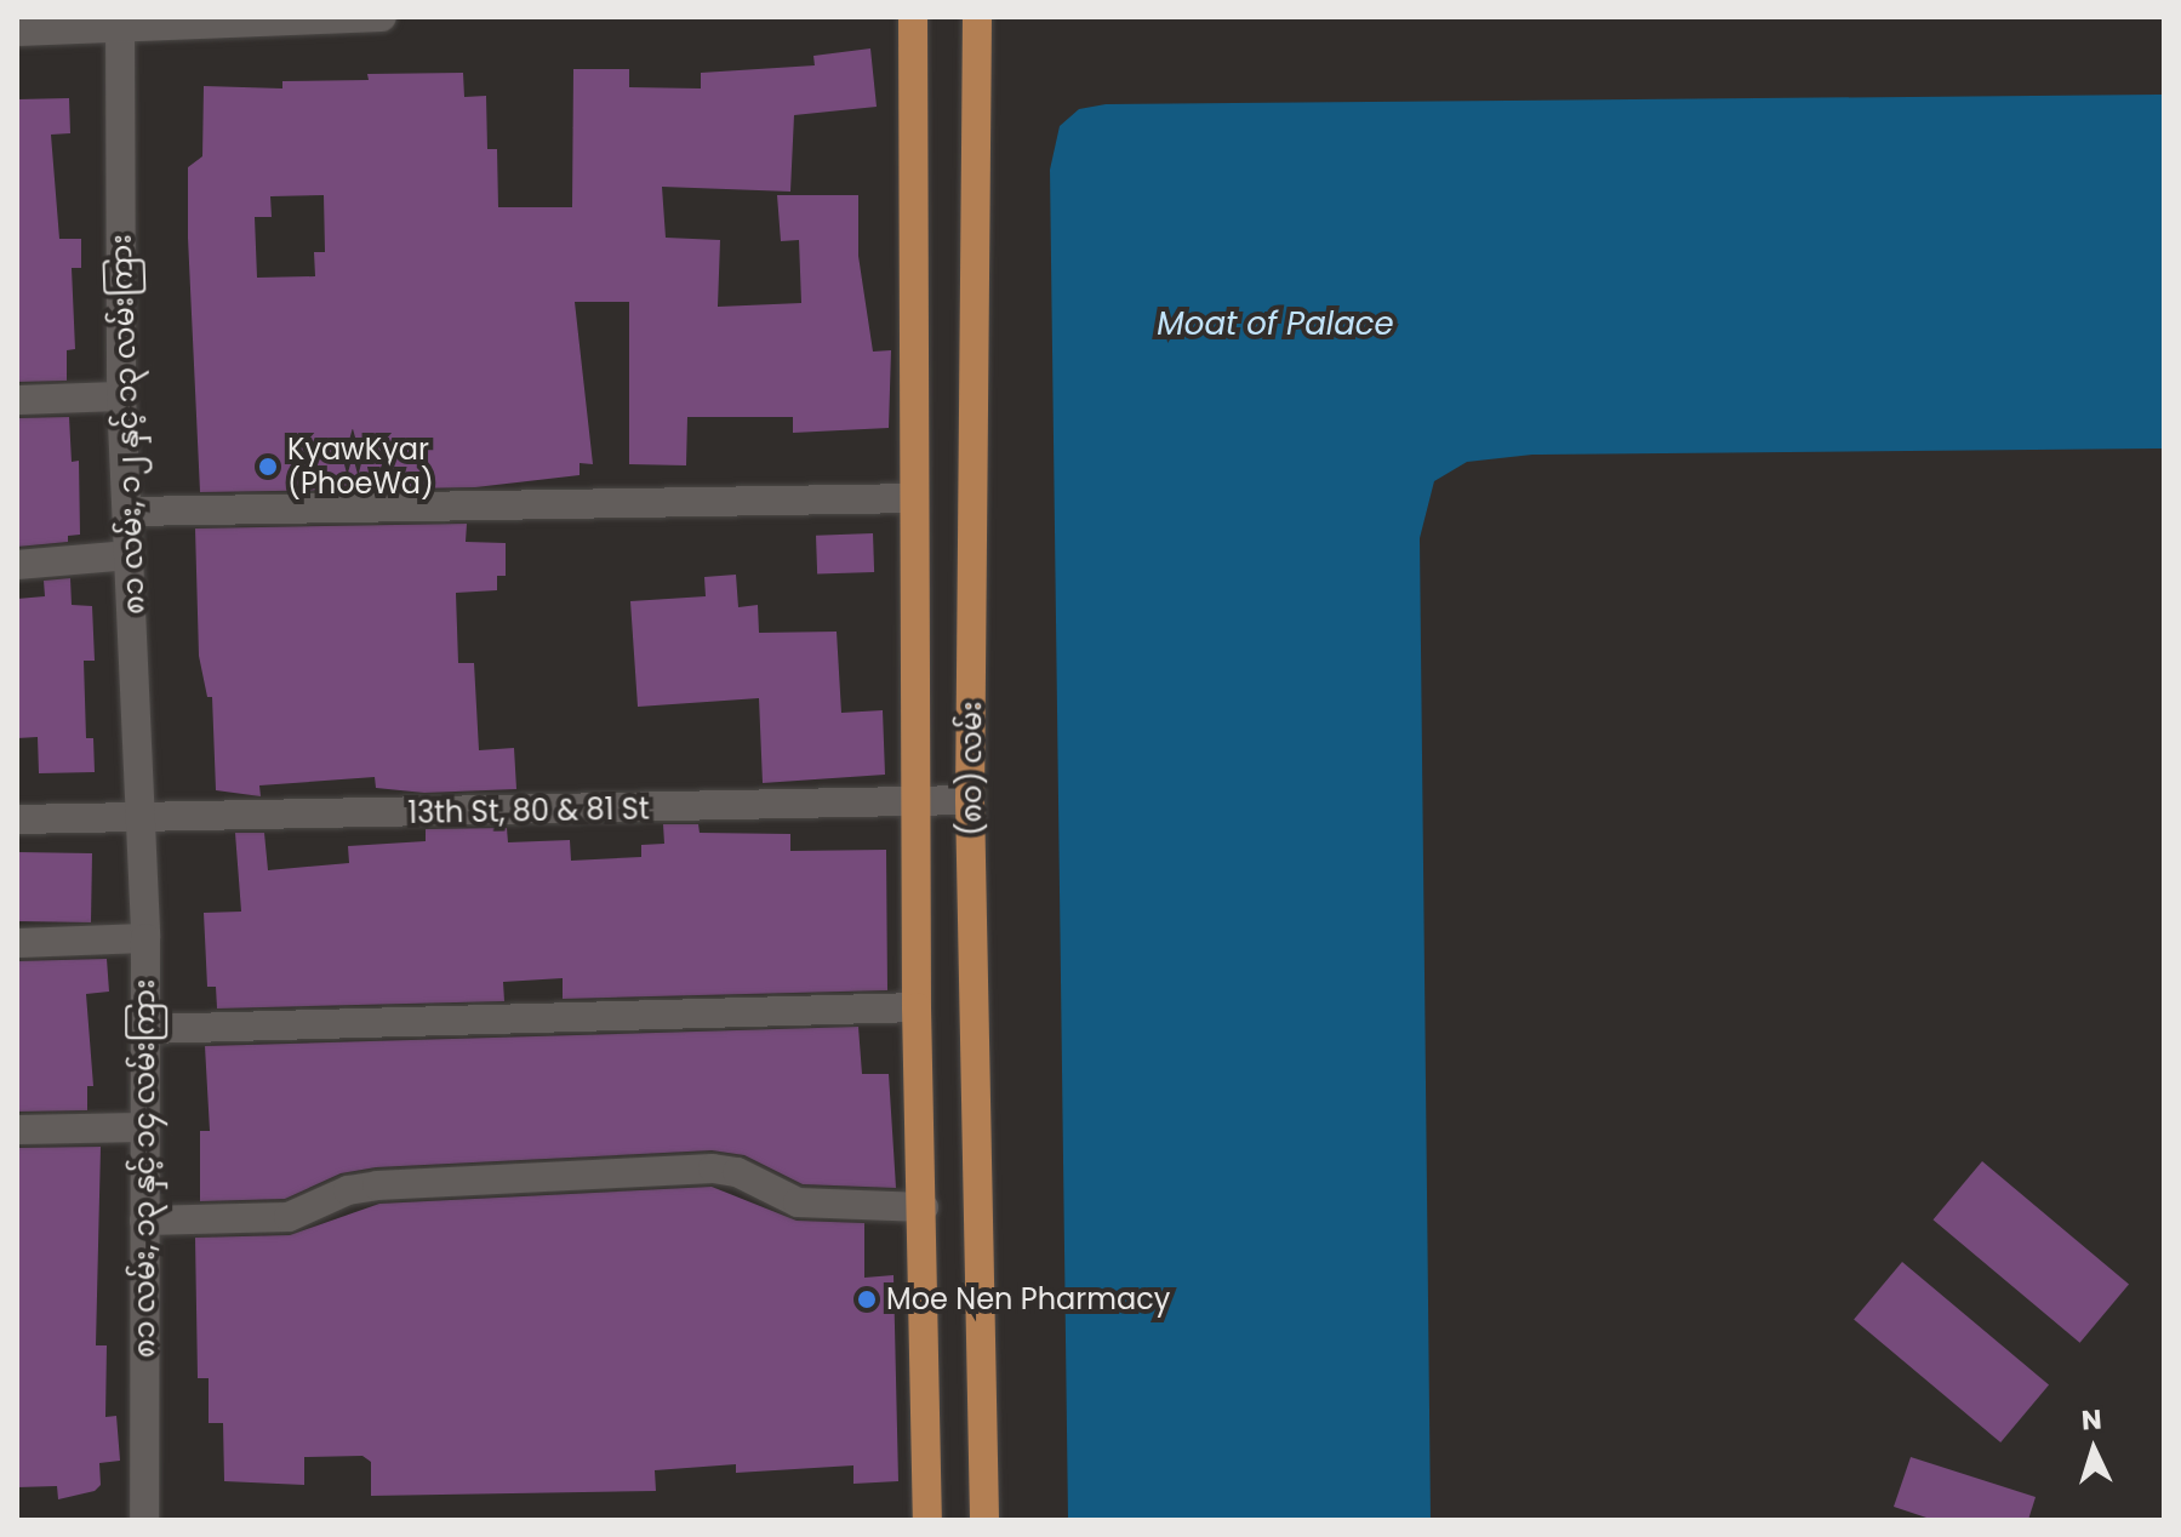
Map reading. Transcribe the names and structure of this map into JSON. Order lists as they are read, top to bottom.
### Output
{
  "streets": {
    "main road": ["(၈၀) လမ်း"],
    "street": ["၈၁ လမ်း, ၁၂ နှင့် ၁၃ လမ်းကြား", "13th St, 80 & 81 St", "၈၁ လမ်း, ၁၃ နှင့် ၁၄ လမ်းကြား"]
  },
  "crossings": [
    ["၈၁ လမ်း, ၁၂ နှင့် ၁၃ လမ်းကြား", "13th St, 80 & 81 St"],
    ["၈၁ လမ်း, ၁၂ နှင့် ၁၃ လမ်းကြား", "၈၁ လမ်း, ၁၃ နှင့် ၁၄ လမ်းကြား"],
    ["(၈၀) လမ်း", "13th St, 80 & 81 St"],
    ["13th St, 80 & 81 St", "၈၁ လမ်း, ၁၃ နှင့် ၁၄ လမ်းကြား"]
  ],
  "water": ["Moat of Palace"],
  "places": ["KyawKyar (PhoeWa)", "Moe Nen Pharmacy"],
  "north": "top"
}
